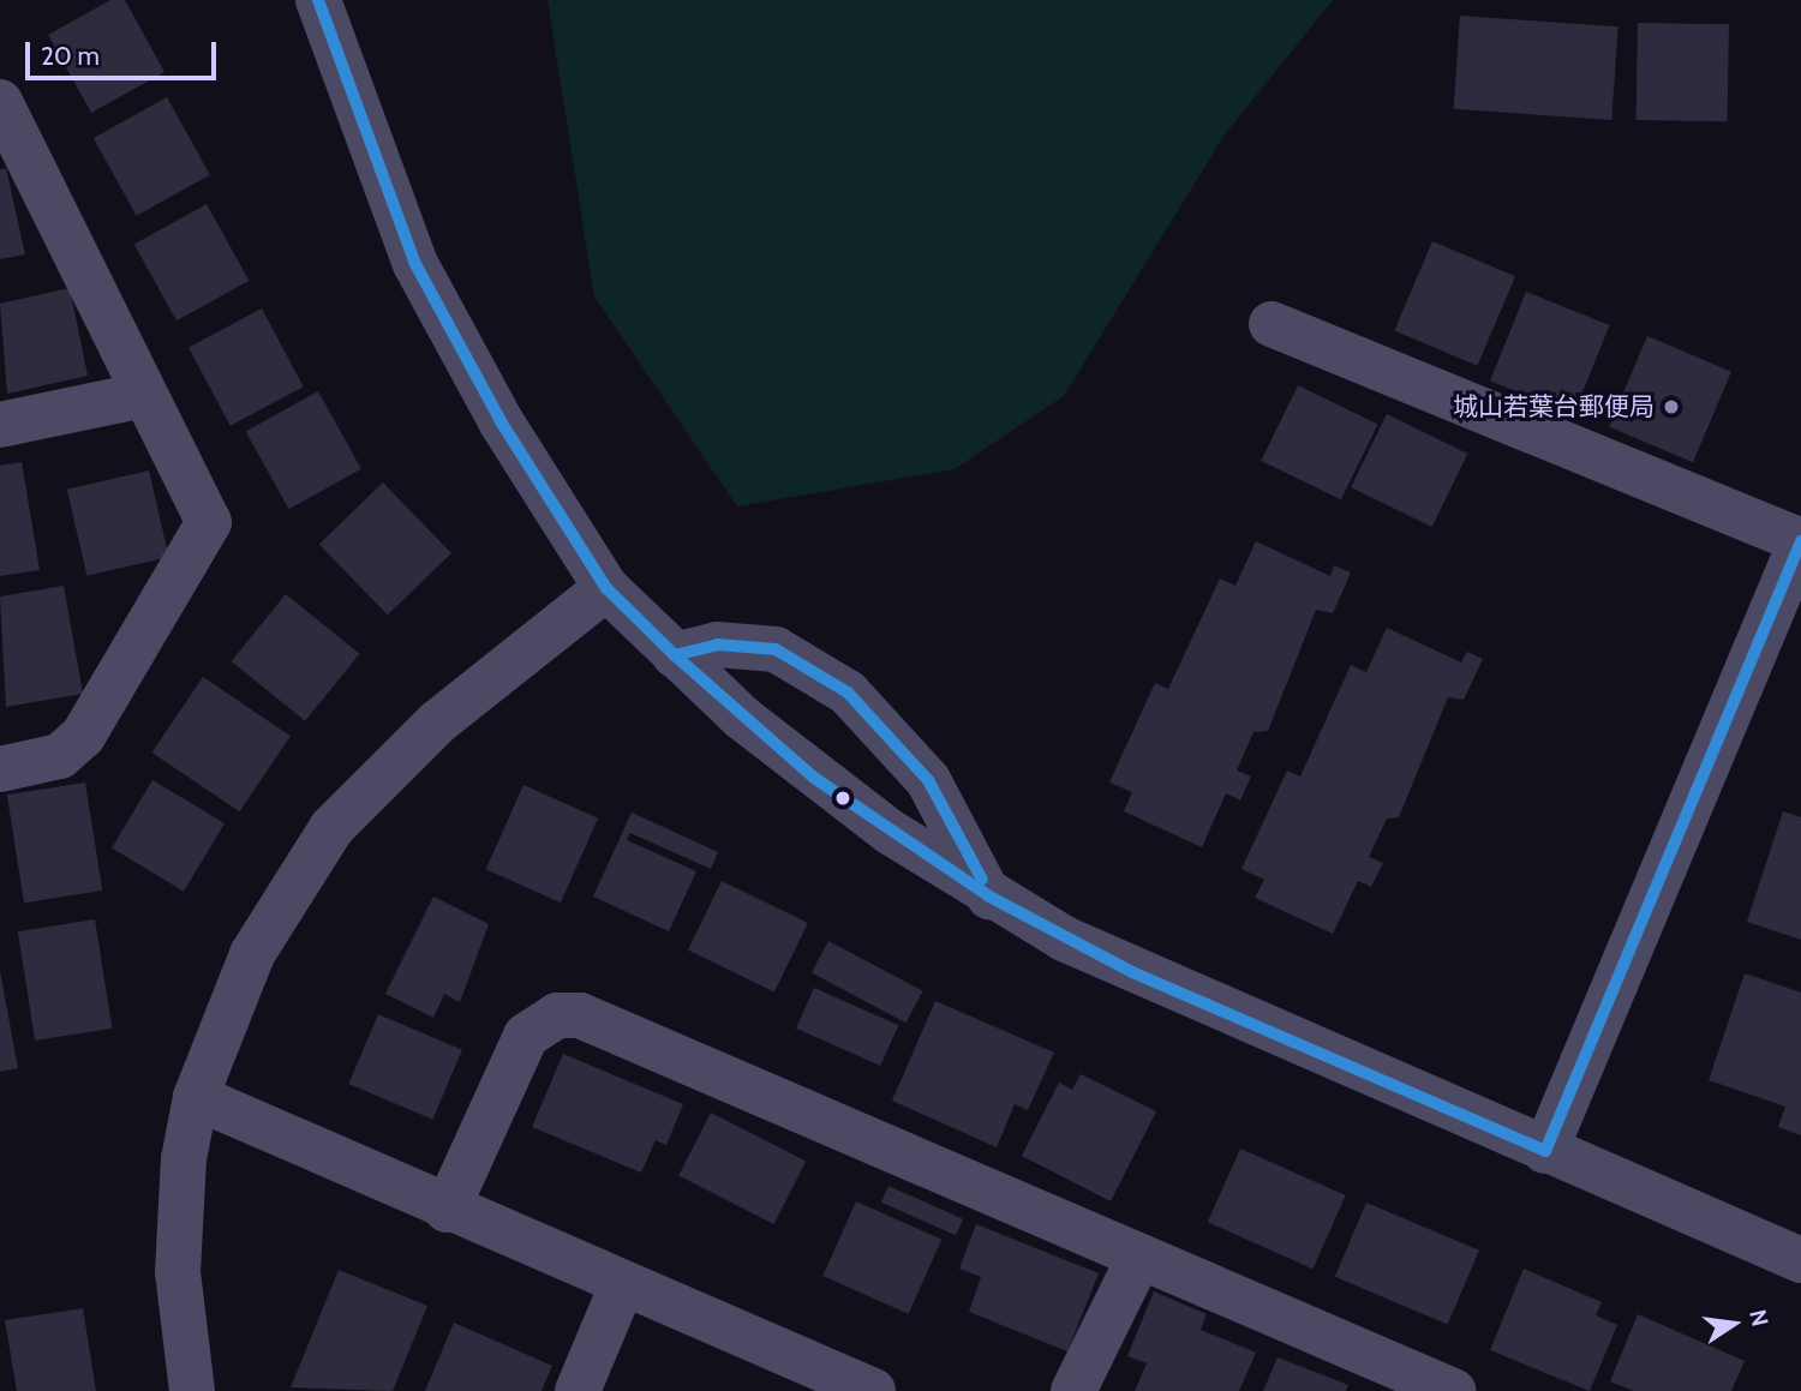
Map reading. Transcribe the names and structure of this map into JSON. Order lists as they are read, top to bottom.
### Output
{
  "places": ["城山若葉台郵便局"],
  "scale_bar": "20 m",
  "north": "right"
}
